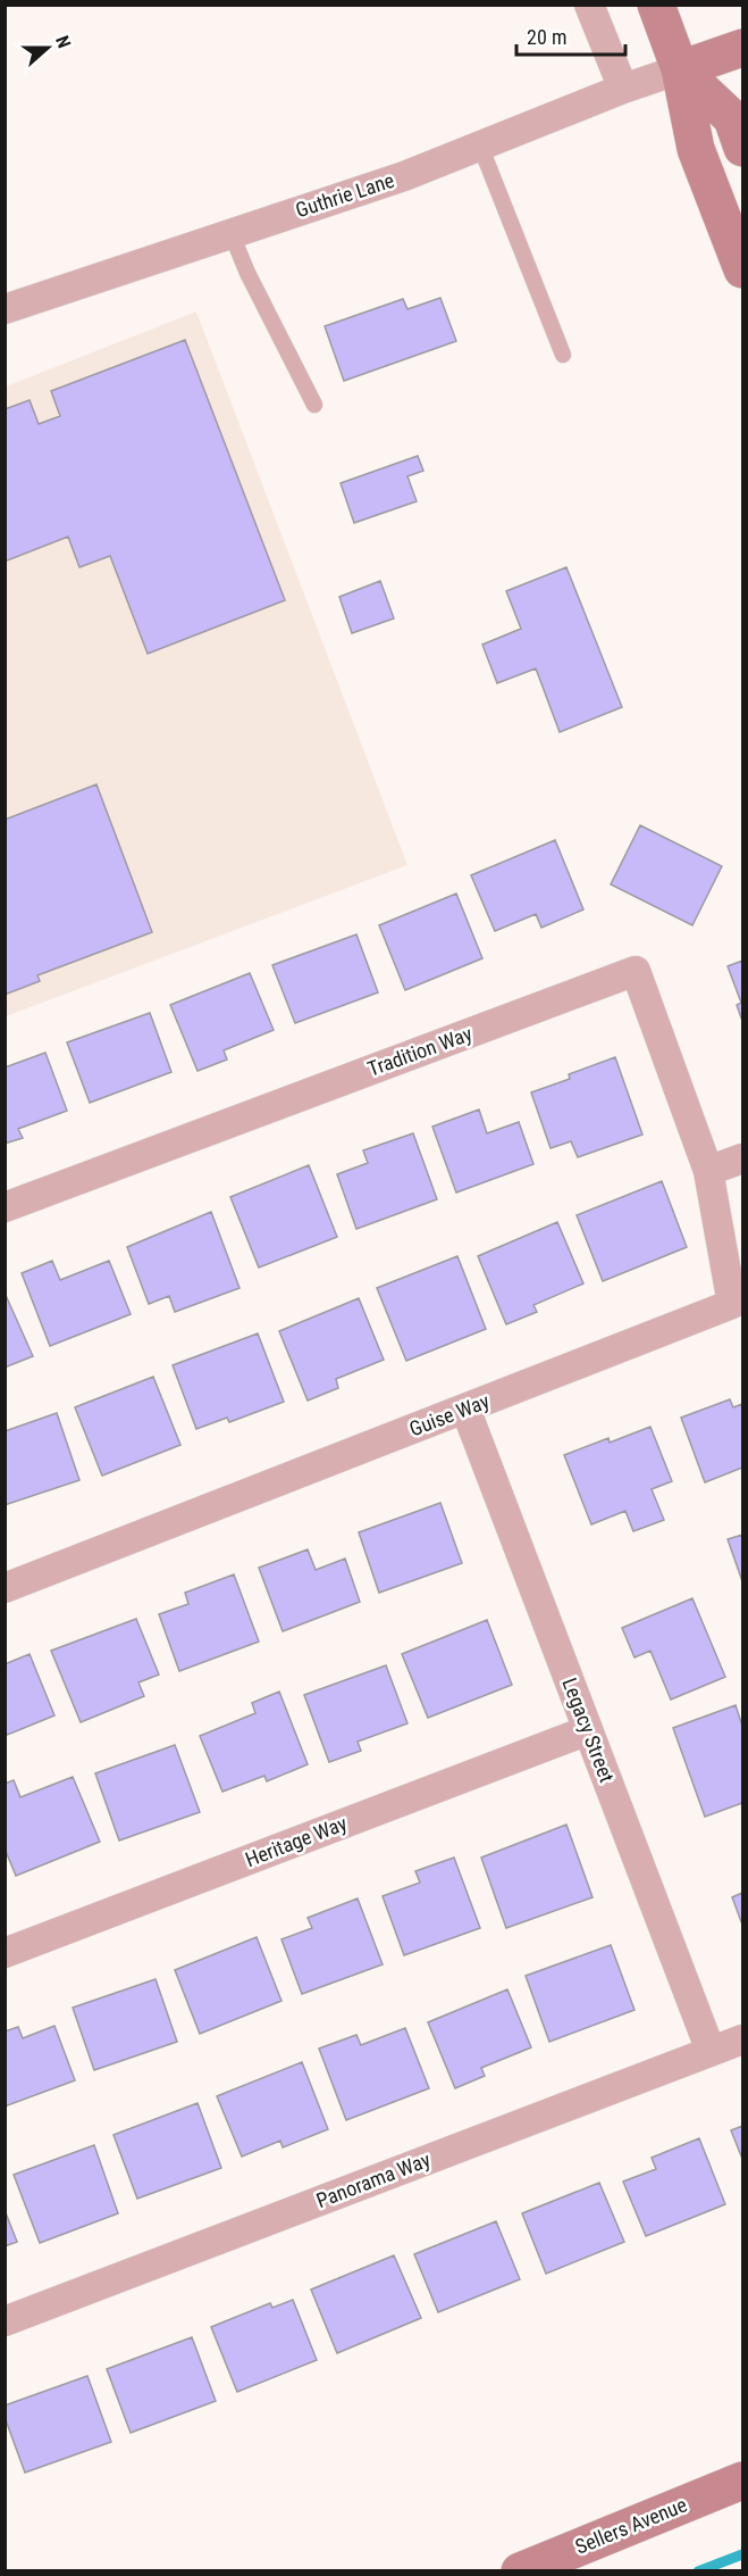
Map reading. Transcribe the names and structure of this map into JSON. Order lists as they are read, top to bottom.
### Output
{
  "streets": {
    "street": [
      "Guthrie Lane",
      "Tradition Way",
      "Guise Way",
      "Legacy Street",
      "Heritage Way",
      "Panorama Way",
      "Sellers Avenue"
    ]
  },
  "crossings": [
    ["Tradition Way", "Guise Way"],
    ["Guise Way", "Legacy Street"],
    ["Legacy Street", "Heritage Way"],
    ["Legacy Street", "Panorama Way"]
  ],
  "scale_bar": "20 m",
  "north": "right"
}
